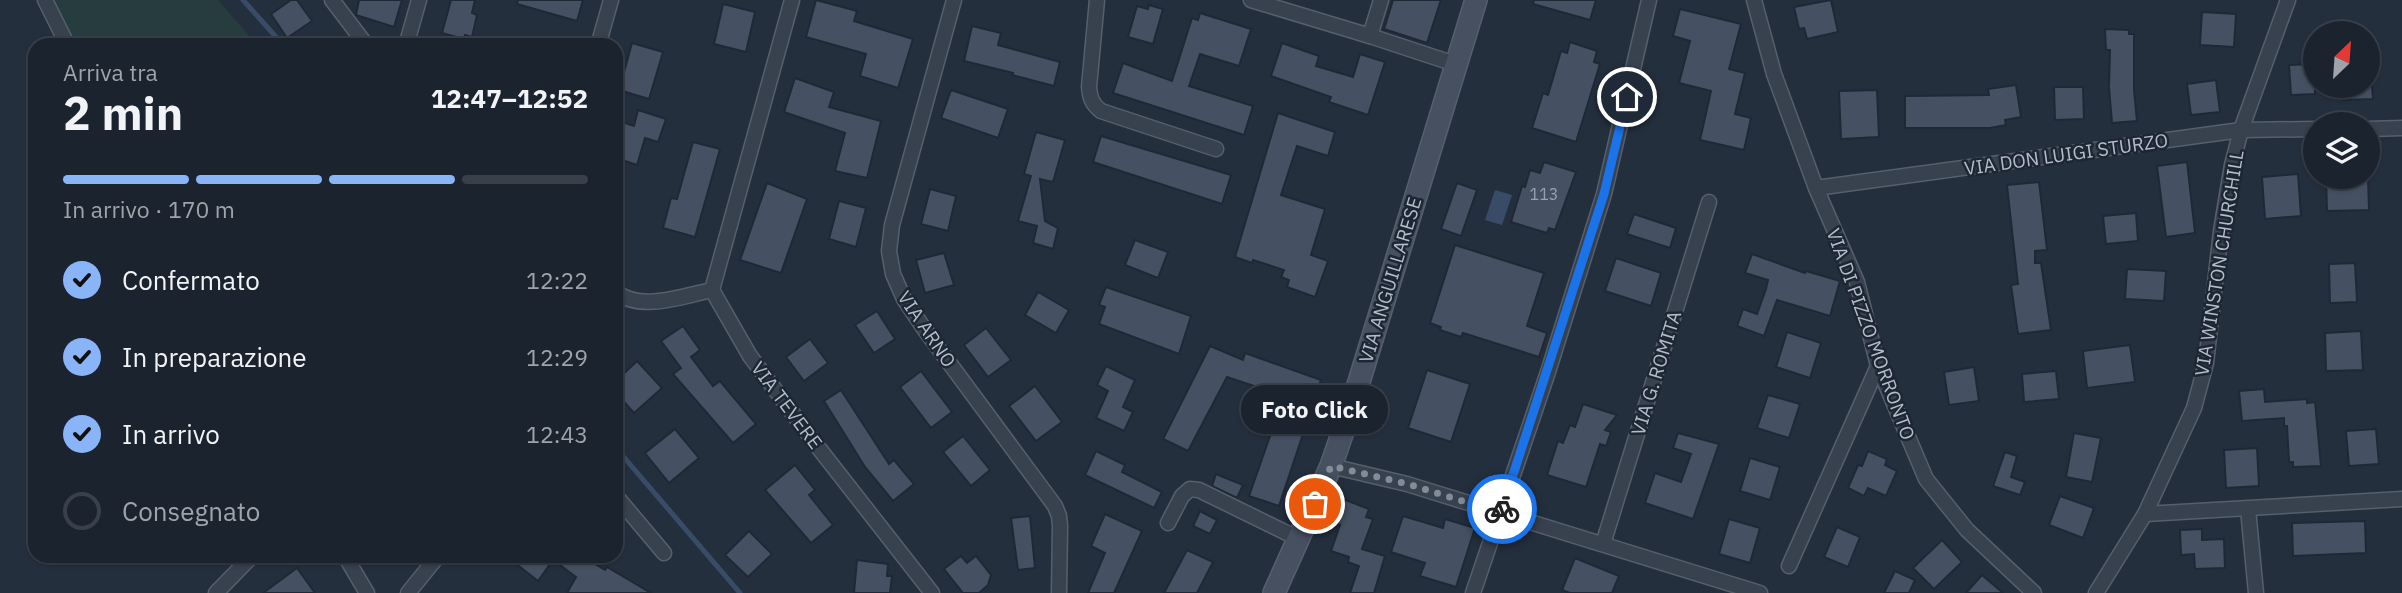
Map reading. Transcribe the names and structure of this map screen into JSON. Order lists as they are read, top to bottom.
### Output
{
  "streets": {
    "main road": ["VIA ANGUILLARESE"],
    "street": [
      "VIA DON LUIGI STURZO",
      "VIA WINSTON CHURCHILL",
      "VIA ARNO",
      "VIA DI PIZZO MORRONTO",
      "VIA G. ROMITA",
      "VIA TEVERE"
    ]
  },
  "crossings": [
    ["VIA DON LUIGI STURZO", "VIA WINSTON CHURCHILL"],
    ["VIA DON LUIGI STURZO", "VIA DI PIZZO MORRONTO"]
  ],
  "places": ["Foto Click"],
  "house_numbers": ["113"],
  "north": "top right",
  "page": {
    "heading": ["2 min", "Arriva tra", "12:47–12:52"],
    "bar": "In arrivo · 170 m",
    "list": [
      ["Confermato", "12:22"],
      ["In preparazione", "12:29"],
      ["In arrivo", "12:43"],
      "Consegnato"
    ],
    "bubble": "Foto Click"
  }
}
